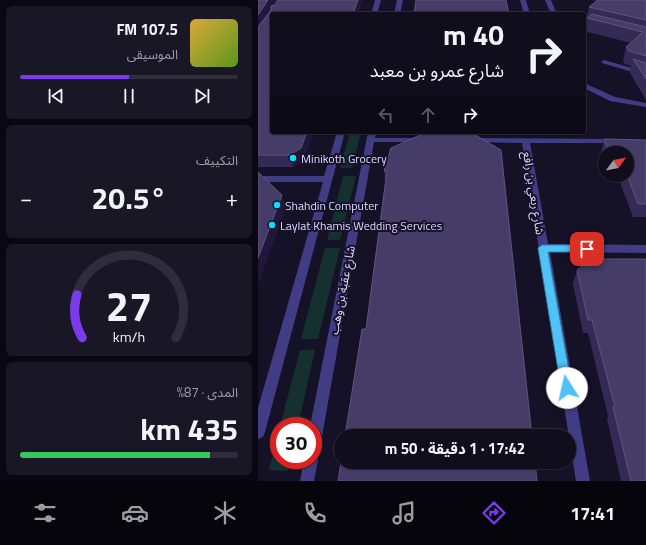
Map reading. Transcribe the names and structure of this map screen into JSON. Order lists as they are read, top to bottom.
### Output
{
  "streets": {
    "street": ["شارع ربعي بن رافع", "شارع عقبة بن وهب"]
  },
  "places": ["Minikoth Grocery", "Shahdin Computer", "Laylat Khamis Wedding Services"],
  "north": "top right",
  "page": {
    "turn": ["40 m", "شارع عمرو بن معبد"],
    "song": ["107.5 FM", "الموسيقى"],
    "tile": [
      "التكييف",
      ["المدى · 87%", "435 km"]
    ],
    "heat": ["−", "20.5°", "+"],
    "limit": "30",
    "trip": "17:42 · 1 دقيقة · 50 m",
    "tabs": "17:41",
    "gauge": ["27", "km/h"]
  }
}
